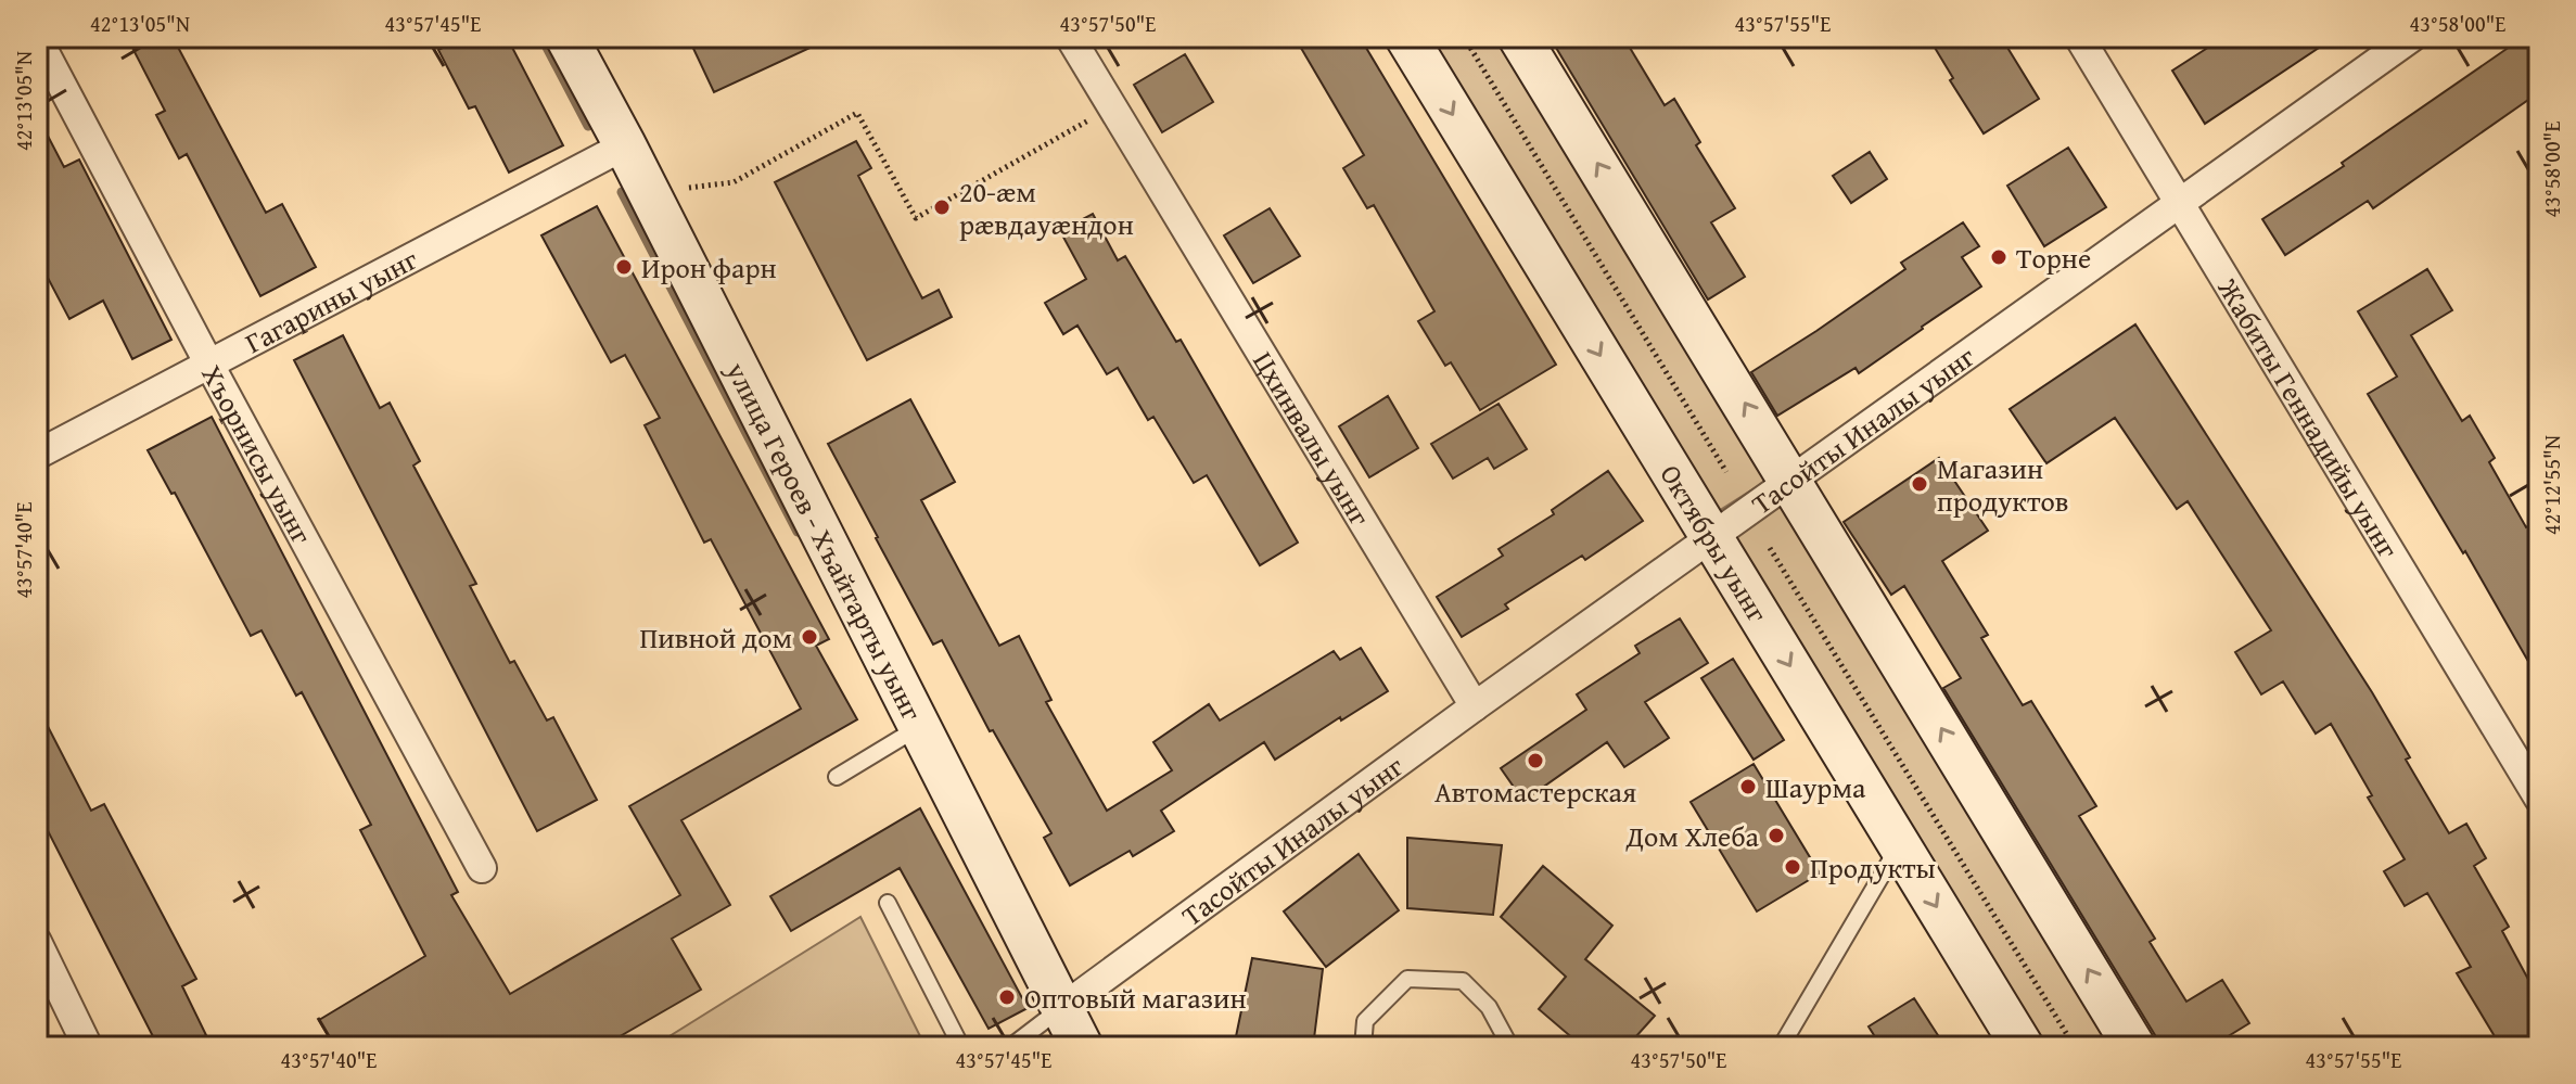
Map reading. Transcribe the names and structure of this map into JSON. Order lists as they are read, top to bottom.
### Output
{
  "streets": {
    "street": [
      "Гагарины уынг",
      "Жабиты Геннадийы уынг",
      "Тасойты Иналы уынг",
      "Цхинвалы уынг",
      "Хъорнисы уынг",
      "улица Героев - Хъайтарты уынг",
      "Октябры уынг"
    ]
  },
  "crossings": [
    ["Гагарины уынг", "Хъорнисы уынг"],
    ["Гагарины уынг", "улица Героев - Хъайтарты уынг"],
    ["Жабиты Геннадийы уынг", "Тасойты Иналы уынг"],
    ["Тасойты Иналы уынг", "Цхинвалы уынг"],
    ["Тасойты Иналы уынг", "улица Героев - Хъайтарты уынг"],
    ["Тасойты Иналы уынг", "Октябры уынг"]
  ],
  "places": [
    "20-æм рӕвдауӕндон",
    "Торне",
    "Ирон фарн",
    "Магазин продуктов",
    "Пивной дом",
    "Автомастерская",
    "Шаурма",
    "Дом Хлеба",
    "Продукты",
    "Оптовый магазин"
  ],
  "coordinates": [
    "42°13'05\"N",
    "43°57'45\"E",
    "43°57'50\"E",
    "43°57'55\"E",
    "43°58'00\"E",
    "42°12'55\"N",
    "43°57'40\"E"
  ]
}
